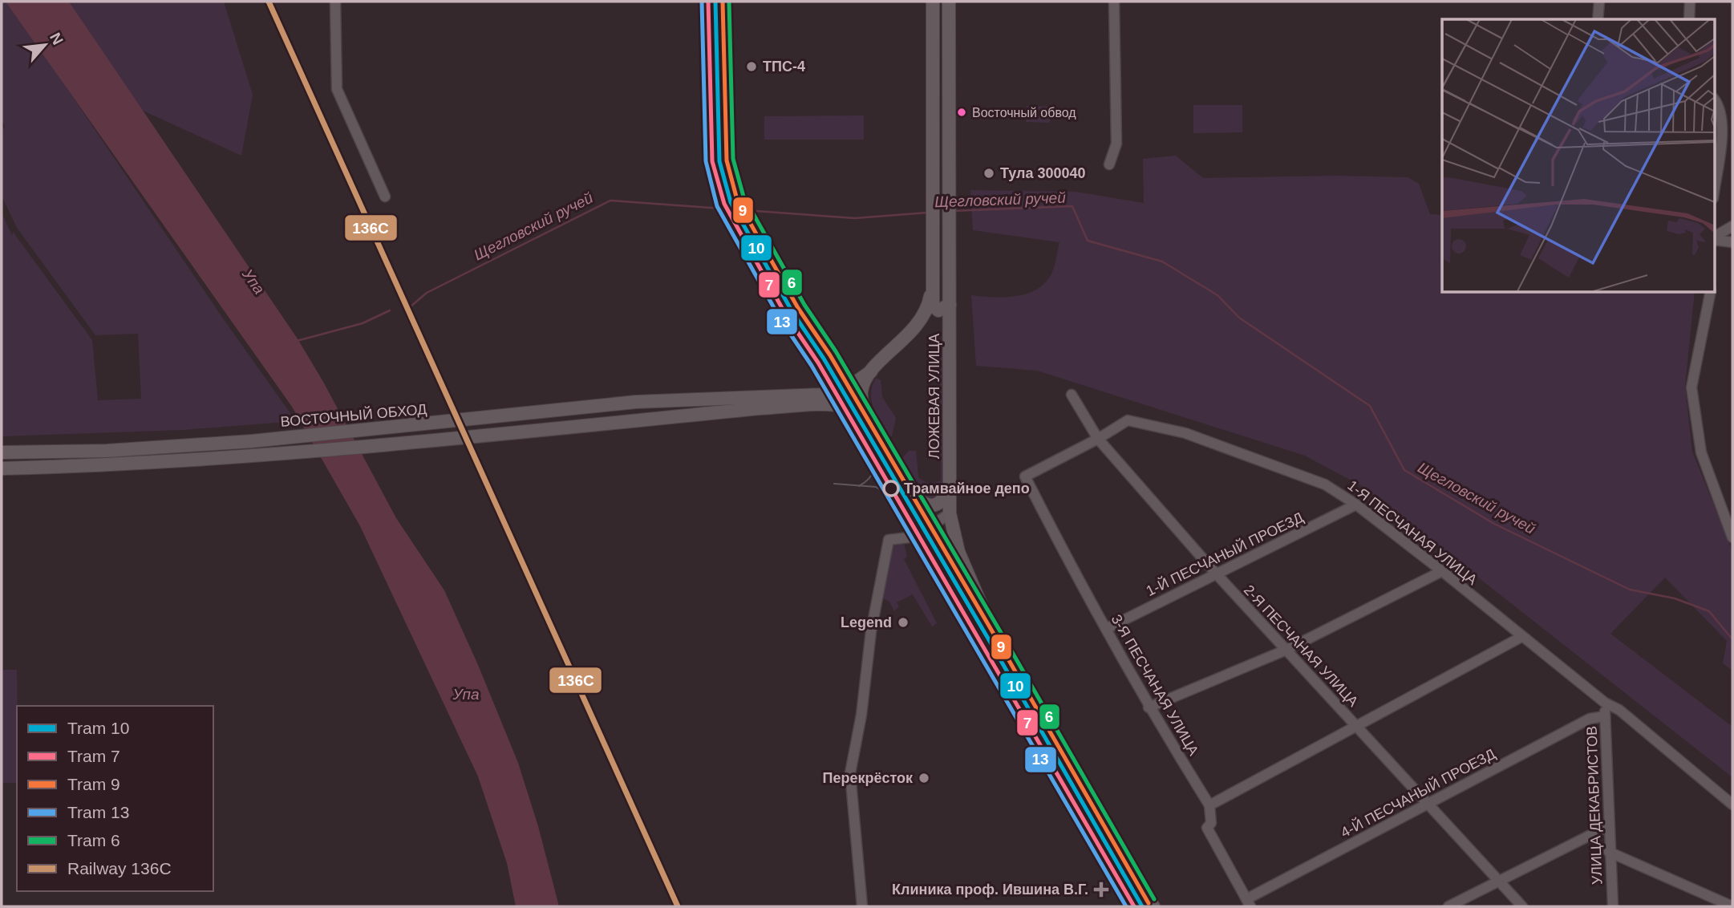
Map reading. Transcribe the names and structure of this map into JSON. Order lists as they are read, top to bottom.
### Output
{
  "streets": {
    "main road": ["ЛОЖЕВАЯ УЛИЦА", "ВОСТОЧНЫЙ ОБХОД"],
    "street": [
      "1-Я ПЕСЧАНАЯ УЛИЦА",
      "1-Й ПЕСЧАНЫЙ ПРОЕЗД",
      "2-Я ПЕСЧАНАЯ УЛИЦА",
      "3-Я ПЕСЧАНАЯ УЛИЦА",
      "4-Й ПЕСЧАНЫЙ ПРОЕЗД",
      "УЛИЦА ДЕКАБРИСТОВ"
    ]
  },
  "crossings": [
    ["ЛОЖЕВАЯ УЛИЦА", "ВОСТОЧНЫЙ ОБХОД"],
    ["1-Я ПЕСЧАНАЯ УЛИЦА", "1-Й ПЕСЧАНЫЙ ПРОЕЗД"],
    ["1-Я ПЕСЧАНАЯ УЛИЦА", "2-Я ПЕСЧАНАЯ УЛИЦА"],
    ["1-Я ПЕСЧАНАЯ УЛИЦА", "3-Я ПЕСЧАНАЯ УЛИЦА"],
    ["1-Я ПЕСЧАНАЯ УЛИЦА", "УЛИЦА ДЕКАБРИСТОВ"],
    ["1-Й ПЕСЧАНЫЙ ПРОЕЗД", "2-Я ПЕСЧАНАЯ УЛИЦА"],
    ["1-Й ПЕСЧАНЫЙ ПРОЕЗД", "3-Я ПЕСЧАНАЯ УЛИЦА"],
    ["2-Я ПЕСЧАНАЯ УЛИЦА", "4-Й ПЕСЧАНЫЙ ПРОЕЗД"],
    ["4-Й ПЕСЧАНЫЙ ПРОЕЗД", "УЛИЦА ДЕКАБРИСТОВ"]
  ],
  "water": ["Щегловский ручей", "Упа"],
  "places": {
    "other": [
      "ТПС-4",
      "Восточный обвод",
      "Тула 300040",
      "Трамвайное депо",
      "Legend",
      "Перекрёсток"
    ],
    "health": ["Клиника проф. Ившина В.Г."]
  },
  "lines": [
    "tram line 10",
    "tram line 7",
    "tram line 9",
    "tram line 13",
    "tram line 6",
    "rail line 136С"
  ],
  "legend": [
    "Tram 10",
    "Tram 7",
    "Tram 9",
    "Tram 13",
    "Tram 6",
    "Railway 136С"
  ],
  "north": "top right"
}
